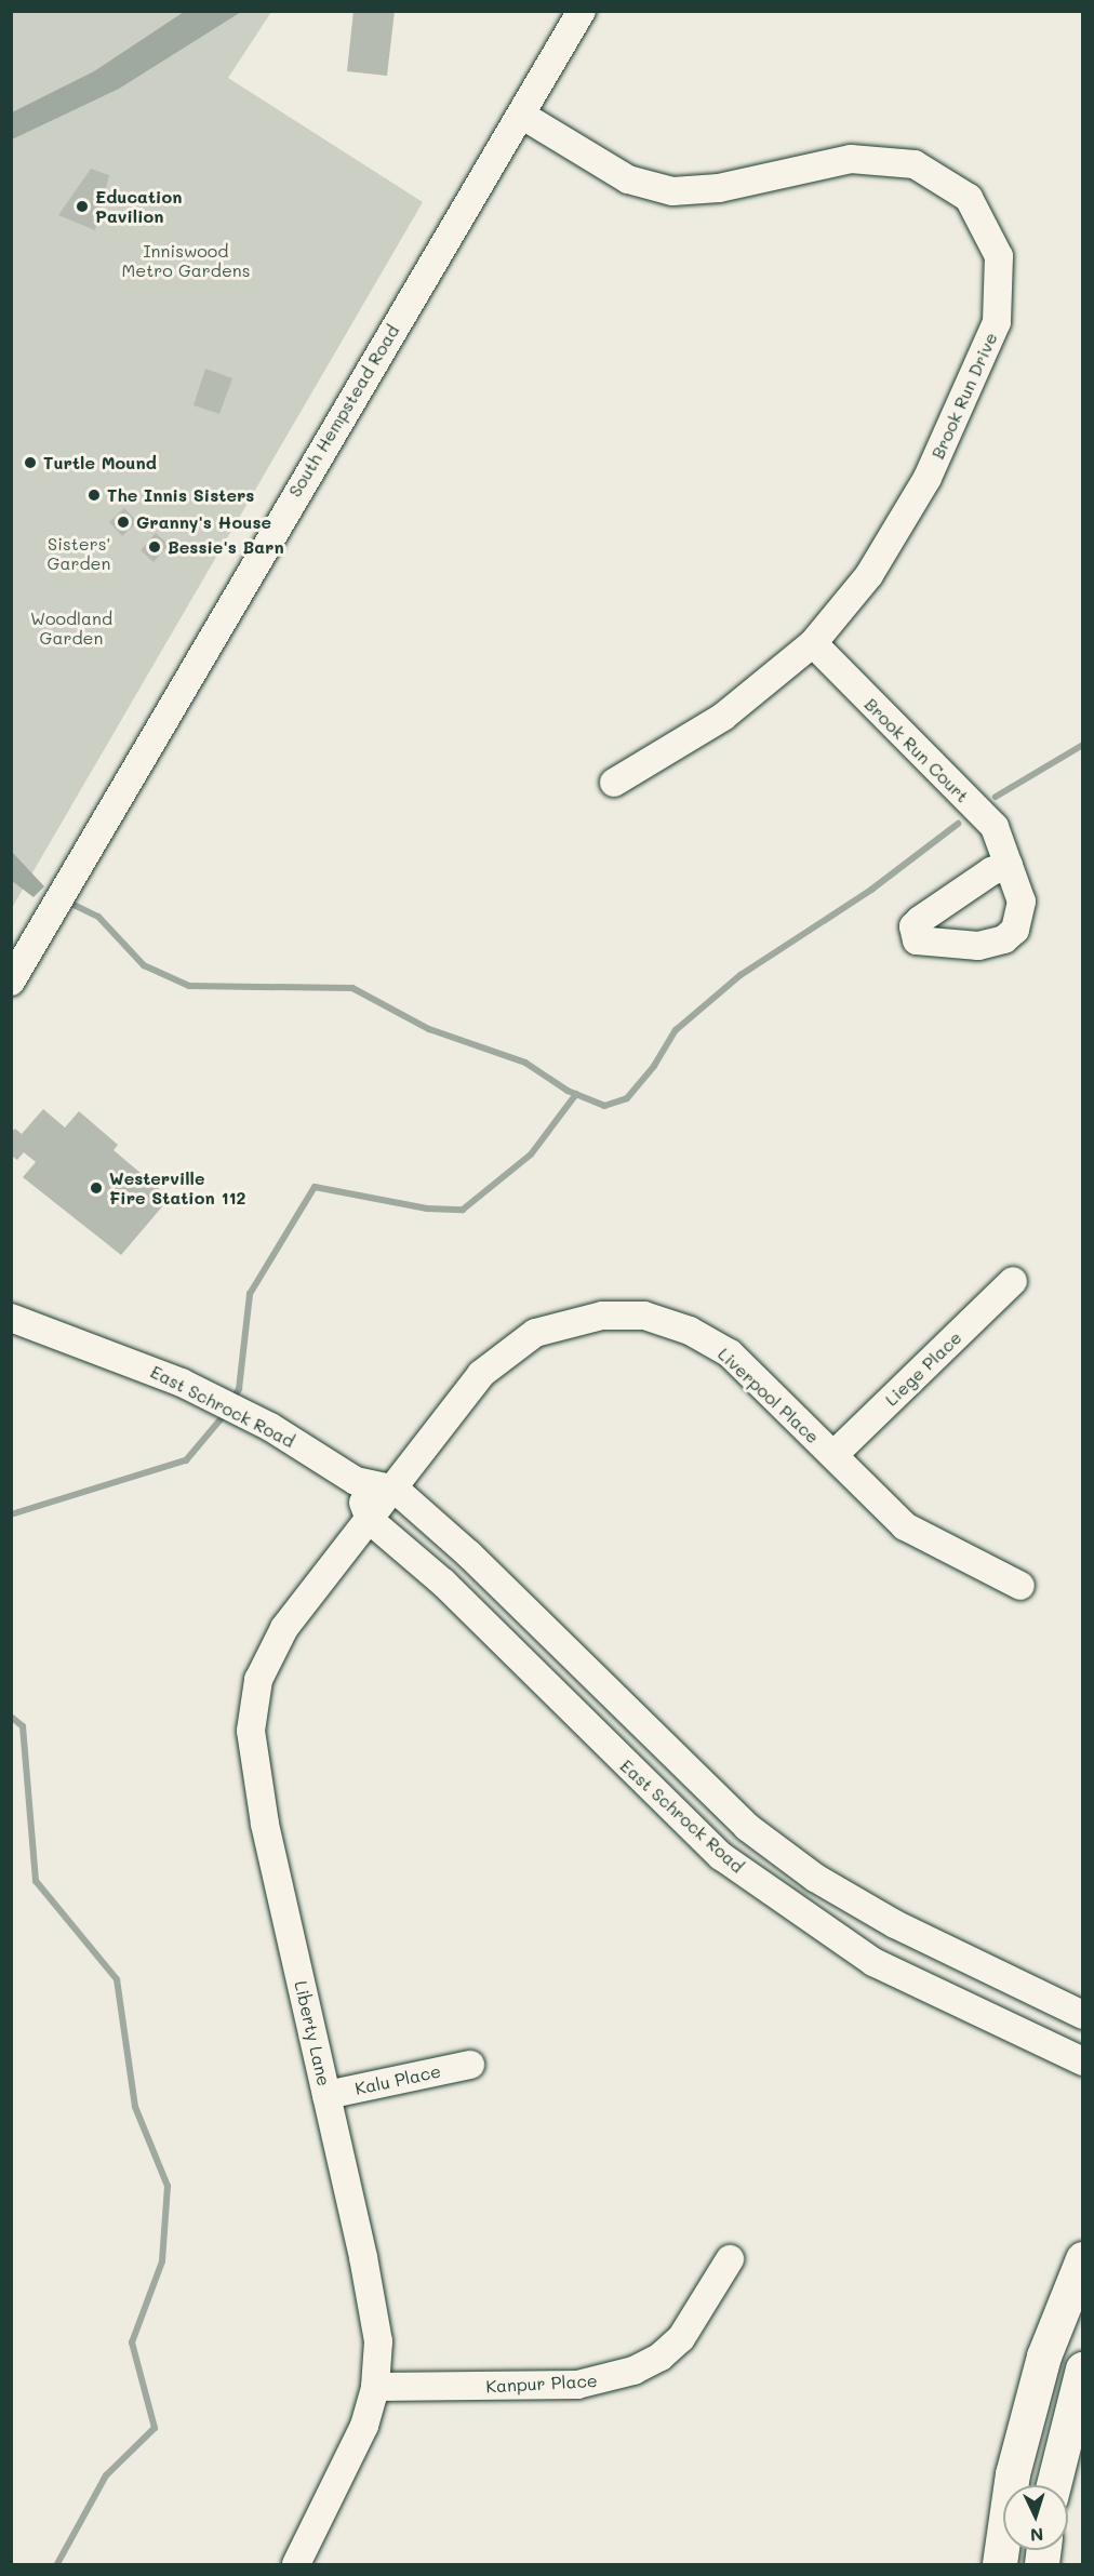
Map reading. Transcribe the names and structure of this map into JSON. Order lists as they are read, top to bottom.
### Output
{
  "streets": {
    "street": [
      "Brook Run Drive",
      "South Hempstead Road",
      "Brook Run Court",
      "Liege Place",
      "Liverpool Place",
      "East Schrock Road",
      "Liberty Lane",
      "Kalu Place",
      "Kanpur Place"
    ]
  },
  "crossings": [
    ["Brook Run Drive", "South Hempstead Road"],
    ["Brook Run Drive", "Brook Run Court"],
    ["Liege Place", "Liverpool Place"],
    ["Liverpool Place", "East Schrock Road"],
    ["Liverpool Place", "Liberty Lane"],
    ["East Schrock Road", "Liberty Lane"],
    ["Liberty Lane", "Kalu Place"],
    ["Liberty Lane", "Kanpur Place"]
  ],
  "parks": ["Inniswood Metro Gardens", "Sisters' Garden", "Woodland Garden"],
  "places": [
    "Education Pavilion",
    "Turtle Mound",
    "The Innis Sisters",
    "Granny's House",
    "Bessie's Barn",
    "Westerville Fire Station 112"
  ],
  "north": "bottom"
}
